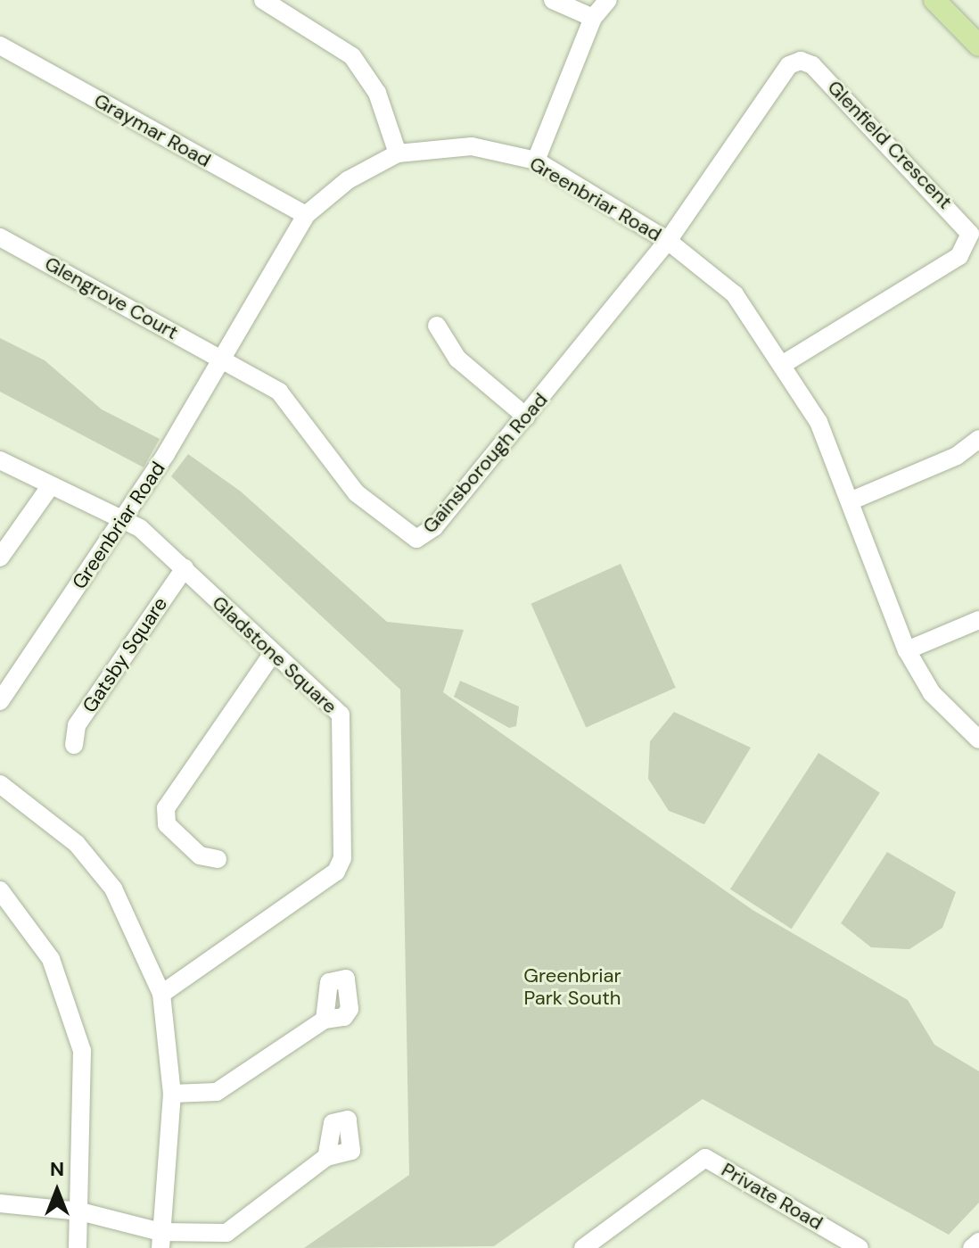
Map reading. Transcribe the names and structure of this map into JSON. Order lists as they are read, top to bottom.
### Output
{
  "streets": {
    "street": [
      "Graymar Road",
      "Glenfield Crescent",
      "Greenbriar Road",
      "Glengrove Court",
      "Gainsborough Road",
      "Gatsby Square",
      "Gladstone Square",
      "Private Road"
    ]
  },
  "crossings": [
    ["Graymar Road", "Greenbriar Road"],
    ["Glenfield Crescent", "Greenbriar Road"],
    ["Glenfield Crescent", "Gainsborough Road"],
    ["Greenbriar Road", "Glengrove Court"],
    ["Greenbriar Road", "Gainsborough Road"],
    ["Greenbriar Road", "Gladstone Square"],
    ["Glengrove Court", "Gainsborough Road"],
    ["Gatsby Square", "Gladstone Square"]
  ],
  "parks": ["Greenbriar Park South"],
  "north": "top"
}
